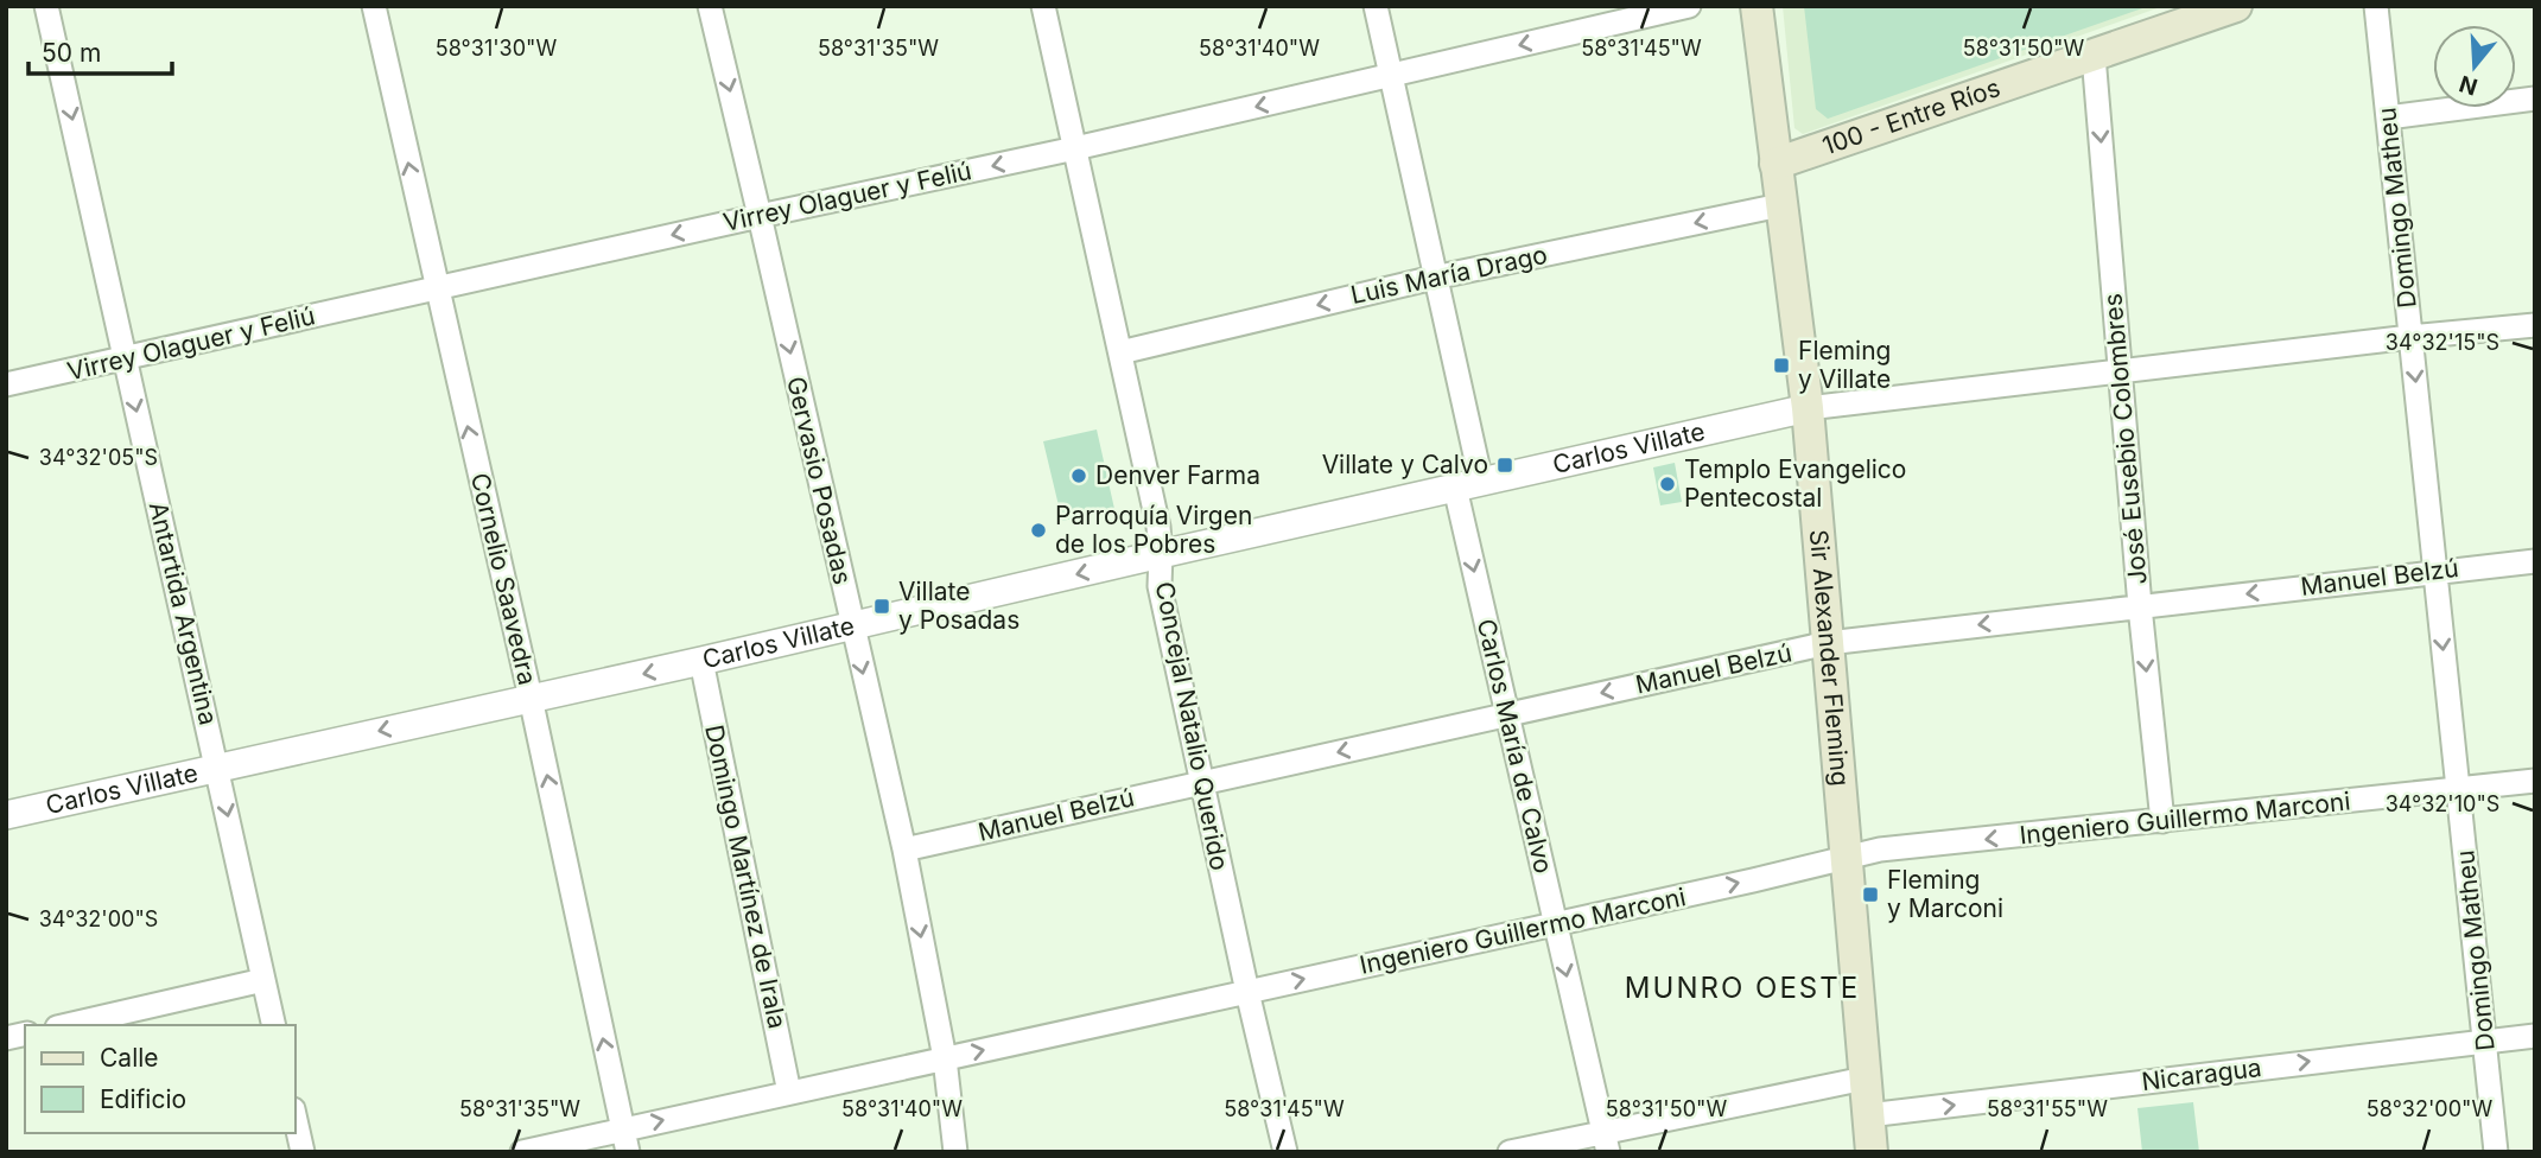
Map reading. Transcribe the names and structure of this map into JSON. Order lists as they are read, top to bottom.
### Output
{
  "streets": {
    "main road": ["100 - Entre Ríos", "Sir Alexander Fleming"],
    "street": [
      "Virrey Olaguer y Feliú",
      "Domingo Matheu",
      "Luis María Drago",
      "José Eusebio Colombres",
      "Carlos Villate",
      "Gervasio Posadas",
      "Manuel Belzú",
      "Cornelio Saavedra",
      "Antartida Argentina",
      "Concejal Natalio Querido",
      "Carlos María de Calvo",
      "Ingeniero Guillermo Marconi",
      "Domingo Martínez de Irala",
      "Nicaragua"
    ]
  },
  "crossings": [
    ["100 - Entre Ríos", "José Eusebio Colombres"],
    ["100 - Entre Ríos", "Sir Alexander Fleming"],
    ["Virrey Olaguer y Feliú", "Gervasio Posadas"],
    ["Virrey Olaguer y Feliú", "Cornelio Saavedra"],
    ["Virrey Olaguer y Feliú", "Antartida Argentina"],
    ["Virrey Olaguer y Feliú", "Concejal Natalio Querido"],
    ["Virrey Olaguer y Feliú", "Carlos María de Calvo"],
    ["Domingo Matheu", "Carlos Villate"],
    ["Domingo Matheu", "Manuel Belzú"],
    ["Domingo Matheu", "Ingeniero Guillermo Marconi"],
    ["Domingo Matheu", "Nicaragua"],
    ["Luis María Drago", "Sir Alexander Fleming"],
    ["Luis María Drago", "Concejal Natalio Querido"],
    ["Luis María Drago", "Carlos María de Calvo"],
    ["José Eusebio Colombres", "Carlos Villate"],
    ["José Eusebio Colombres", "Manuel Belzú"],
    ["José Eusebio Colombres", "Ingeniero Guillermo Marconi"],
    ["Carlos Villate", "Gervasio Posadas"],
    ["Carlos Villate", "Cornelio Saavedra"],
    ["Carlos Villate", "Antartida Argentina"],
    ["Carlos Villate", "Sir Alexander Fleming"],
    ["Carlos Villate", "Concejal Natalio Querido"],
    ["Carlos Villate", "Carlos María de Calvo"],
    ["Carlos Villate", "Domingo Martínez de Irala"],
    ["Gervasio Posadas", "Manuel Belzú"],
    ["Gervasio Posadas", "Ingeniero Guillermo Marconi"],
    ["Manuel Belzú", "Sir Alexander Fleming"],
    ["Manuel Belzú", "Concejal Natalio Querido"],
    ["Manuel Belzú", "Carlos María de Calvo"],
    ["Cornelio Saavedra", "Ingeniero Guillermo Marconi"],
    ["Sir Alexander Fleming", "Ingeniero Guillermo Marconi"],
    ["Sir Alexander Fleming", "Nicaragua"],
    ["Concejal Natalio Querido", "Ingeniero Guillermo Marconi"],
    ["Carlos María de Calvo", "Ingeniero Guillermo Marconi"],
    ["Ingeniero Guillermo Marconi", "Domingo Martínez de Irala"]
  ],
  "one_way": [
    "Virrey Olaguer y Feliú",
    "Domingo Matheu",
    "Luis María Drago",
    "José Eusebio Colombres",
    "Gervasio Posadas",
    "Manuel Belzú",
    "Cornelio Saavedra",
    "Antartida Argentina",
    "Carlos María de Calvo",
    "Nicaragua"
  ],
  "districts": ["MUNRO OESTE"],
  "places": {
    "transit": [
      "Fleming y Villate",
      "Villate y Calvo",
      "Villate y Posadas",
      "Fleming y Marconi"
    ],
    "other": ["Denver Farma", "Templo Evangelico Pentecostal", "Parroquía Virgen de los Pobres"]
  },
  "legend": ["Calle", "Edificio"],
  "scale_bar": "50 m",
  "north": "bottom",
  "coordinates": [
    "58°31'30\"W",
    "58°31'35\"W",
    "58°31'40\"W",
    "58°31'45\"W",
    "58°31'50\"W",
    "34°32'15\"S",
    "34°32'05\"S",
    "34°32'10\"S",
    "34°32'00\"S",
    "58°31'55\"W",
    "58°32'00\"W"
  ]
}
